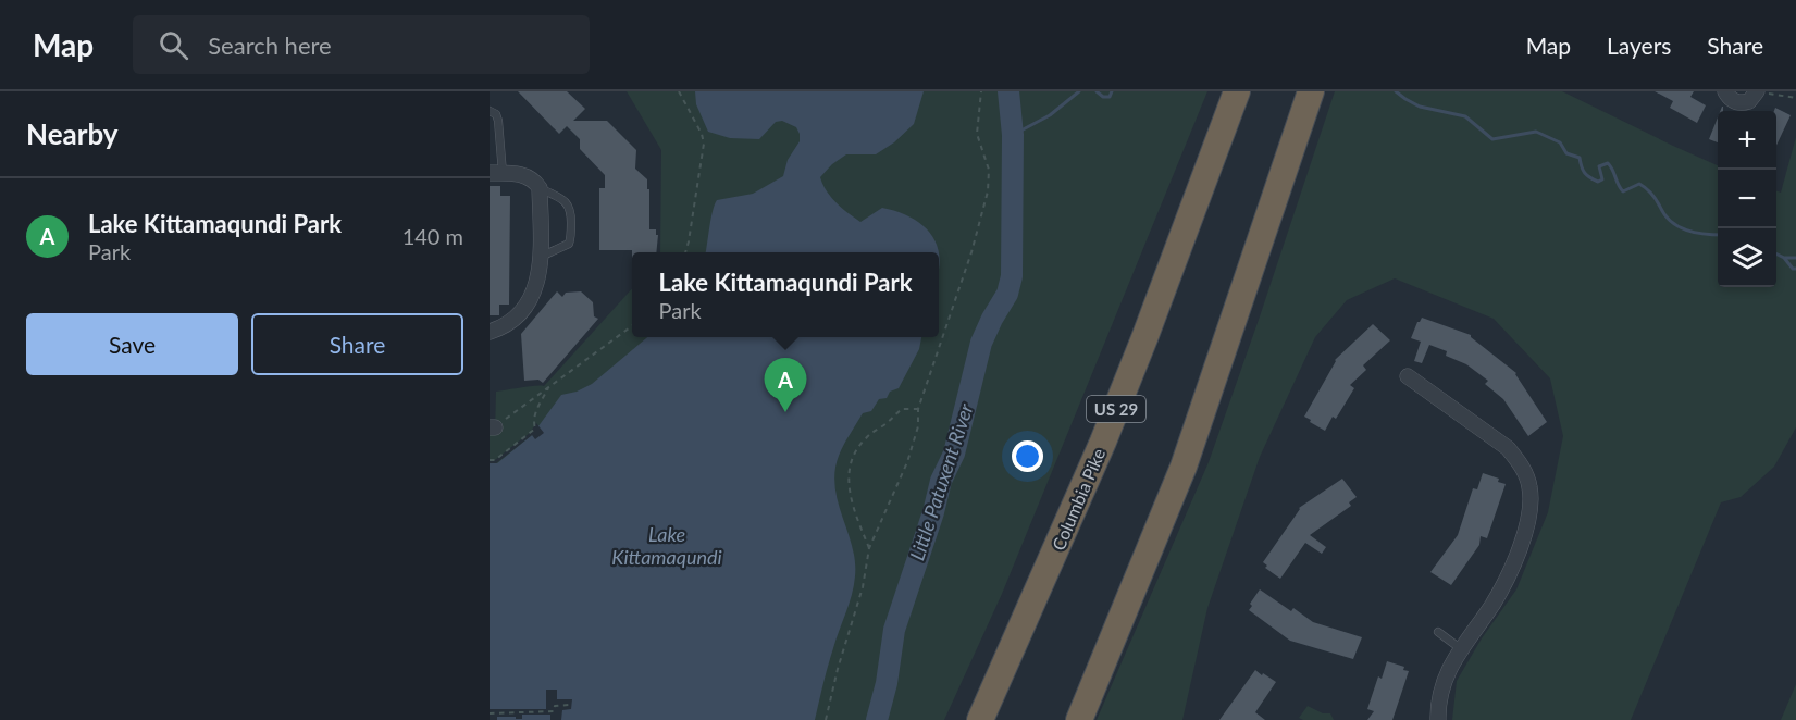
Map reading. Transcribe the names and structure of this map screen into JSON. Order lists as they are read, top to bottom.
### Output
{
  "streets": {
    "highway": ["US 29", "Columbia Pike"]
  },
  "water": ["Little Patuxent River", "Lake Kittamaqundi"],
  "page": {
    "header": "Map",
    "search": "Search here",
    "nav": ["Map", "Layers", "Share"],
    "heading": "Nearby",
    "map_buttons": ["+", "−"],
    "list": [
      {
        "mark": "A",
        "name": "Lake Kittamaqundi Park",
        "note": "Park",
        "value": "140 m"
      }
    ],
    "popup": ["Lake Kittamaqundi Park", "Park"],
    "buttons": ["Save", "Share"],
    "pins": "A"
  }
}
